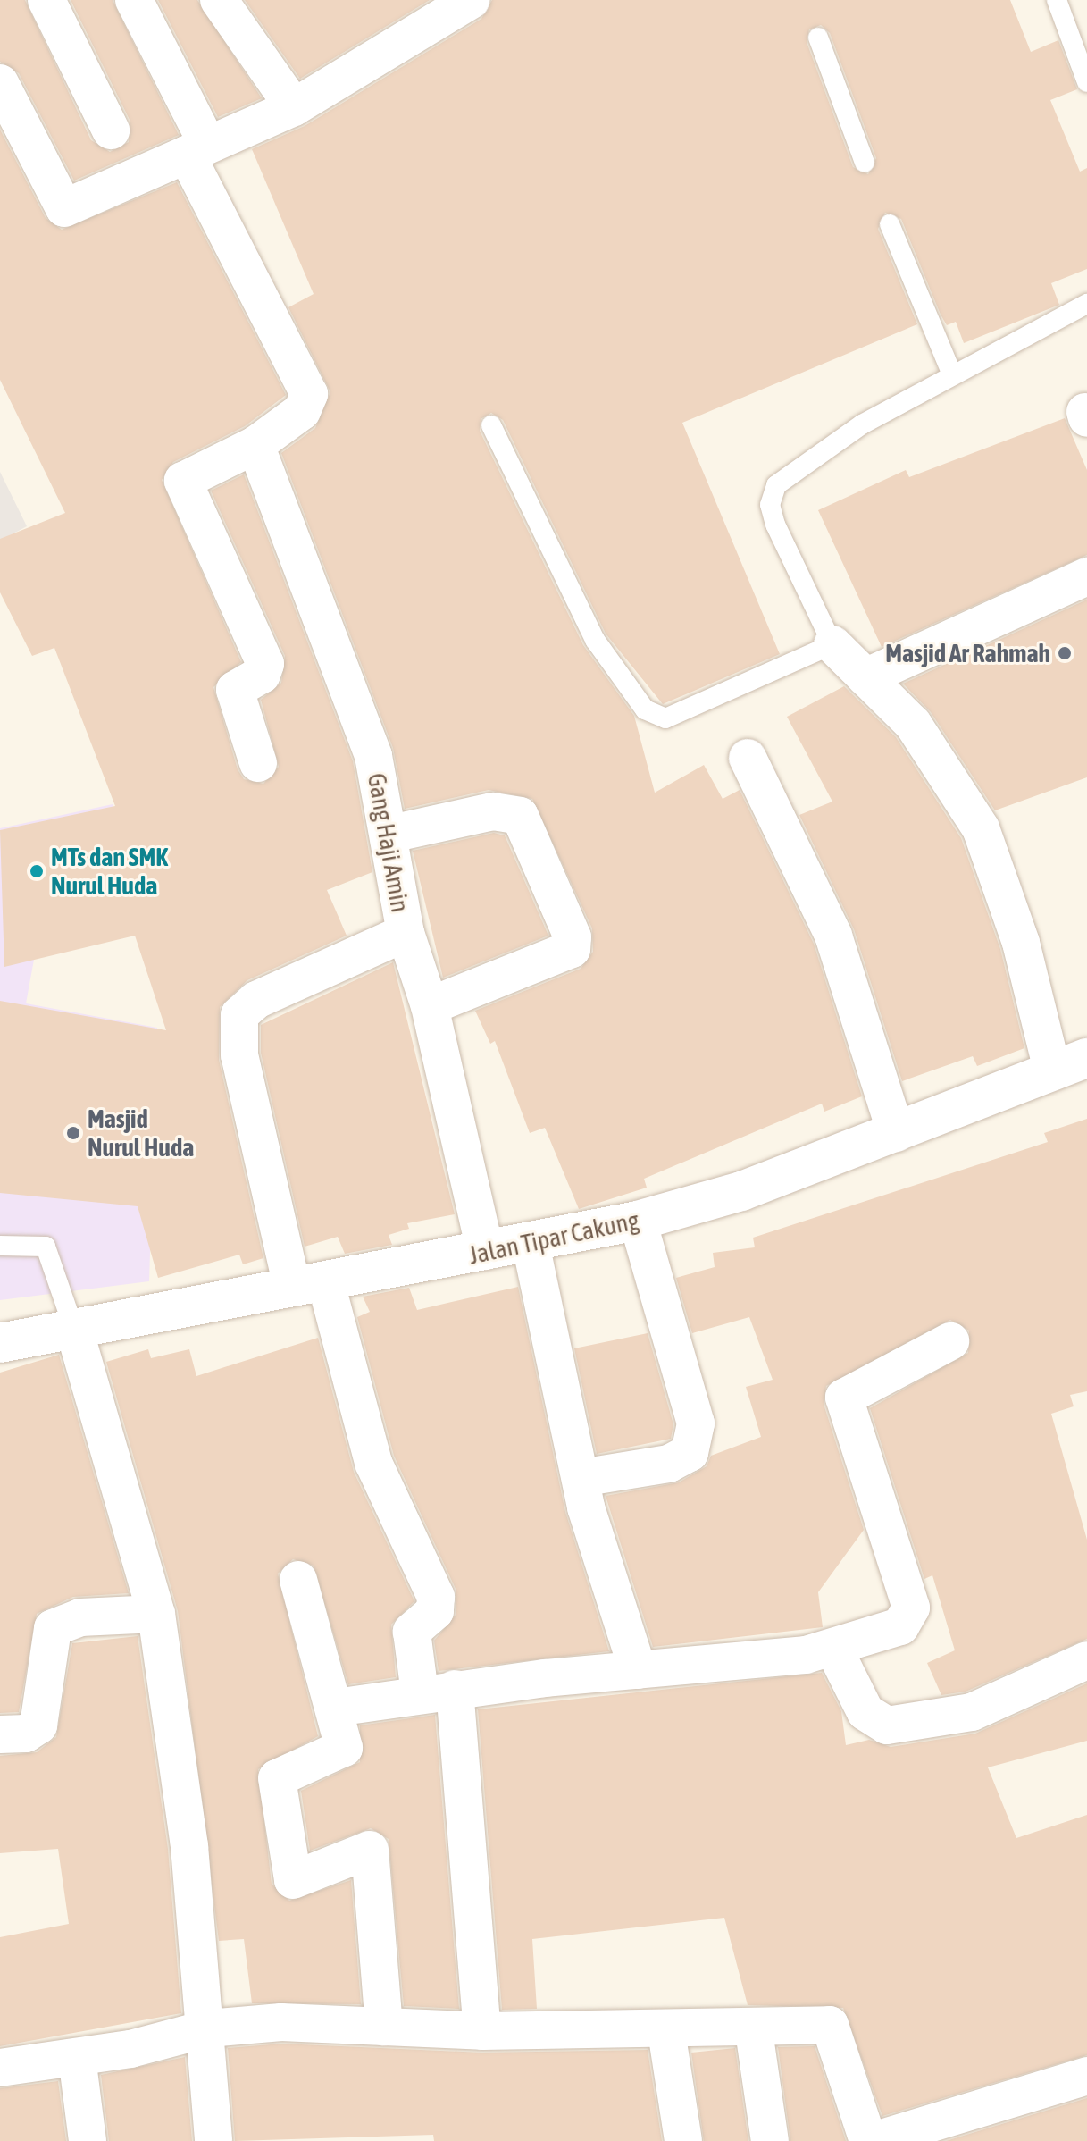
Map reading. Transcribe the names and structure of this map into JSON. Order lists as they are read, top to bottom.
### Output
{
  "streets": {
    "street": ["Gang Haji Amin", "Jalan Tipar Cakung"]
  },
  "crossings": [
    ["Gang Haji Amin", "Jalan Tipar Cakung"]
  ],
  "places": ["Masjid Ar Rahmah", "MTs dan SMK Nurul Huda", "Masjid Nurul Huda"]
}
